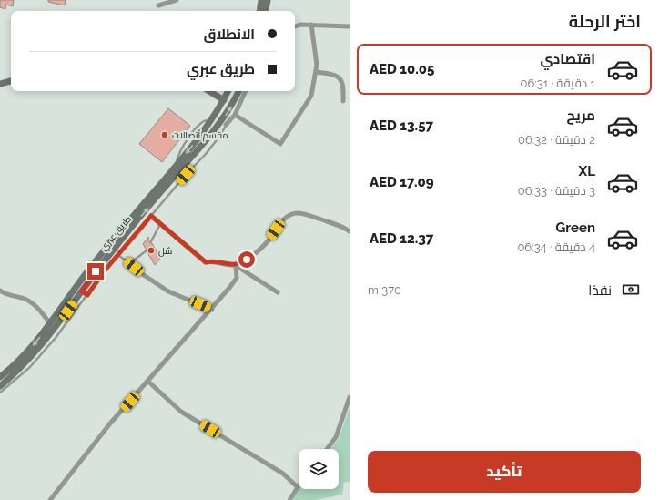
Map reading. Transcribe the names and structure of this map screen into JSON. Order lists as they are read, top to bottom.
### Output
{
  "streets": {
    "main road": ["طريق عبري"]
  },
  "places": ["مقسم أتصالات", "شل"],
  "page": {
    "heading": "اختر الرحلة",
    "banner": ["الانطلاق", "طريق عبري"],
    "list": [
      {
        "name": "اقتصادي",
        "note": "1 دقيقة · 06:31",
        "value": "AED 10.05"
      },
      {
        "name": "مريح",
        "note": "2 دقيقة · 06:32",
        "value": "AED 13.57"
      },
      {
        "name": "XL",
        "note": "3 دقيقة · 06:33",
        "value": "AED 17.09"
      },
      {
        "name": "Green",
        "note": "4 دقيقة · 06:34",
        "value": "AED 12.37"
      }
    ],
    "pay": ["نقدًا", "370 m"],
    "buttons": "تأكيد"
  }
}
